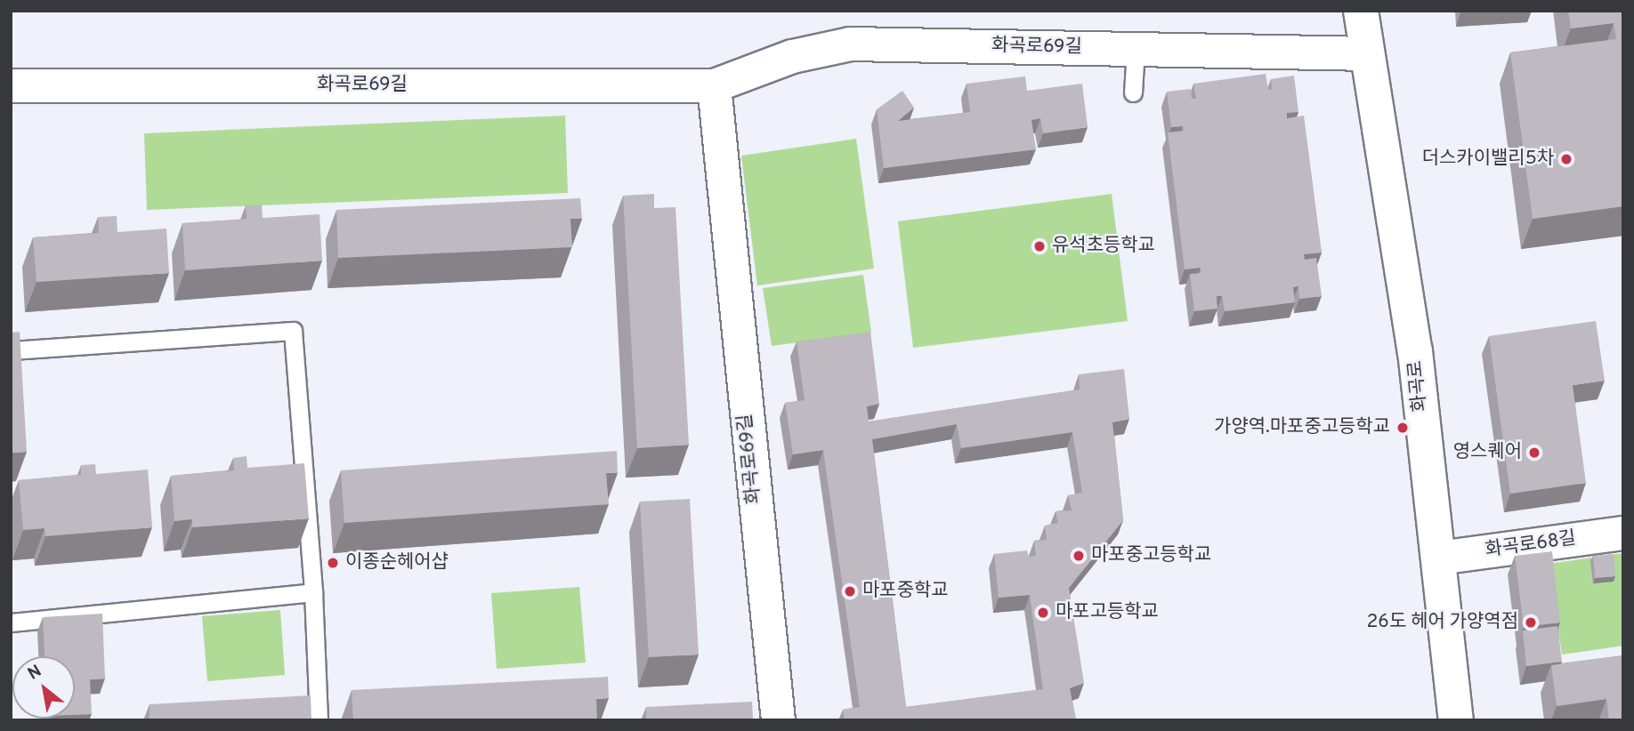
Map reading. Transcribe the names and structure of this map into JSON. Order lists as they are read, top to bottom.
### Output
{
  "streets": {
    "main road": ["화곡로"],
    "street": ["화곡로69길", "화곡로68길"]
  },
  "crossings": [
    ["화곡로69길", "화곡로"],
    ["화곡로", "화곡로68길"]
  ],
  "places": [
    "더스카이밸리5차",
    "유석초등학교",
    "가양역.마포중고등학교",
    "영스퀘어",
    "마포중고등학교",
    "이종순헤어샵",
    "마포중학교",
    "마포고등학교",
    "26도 헤어 가양역점"
  ],
  "north": "top left"
}
